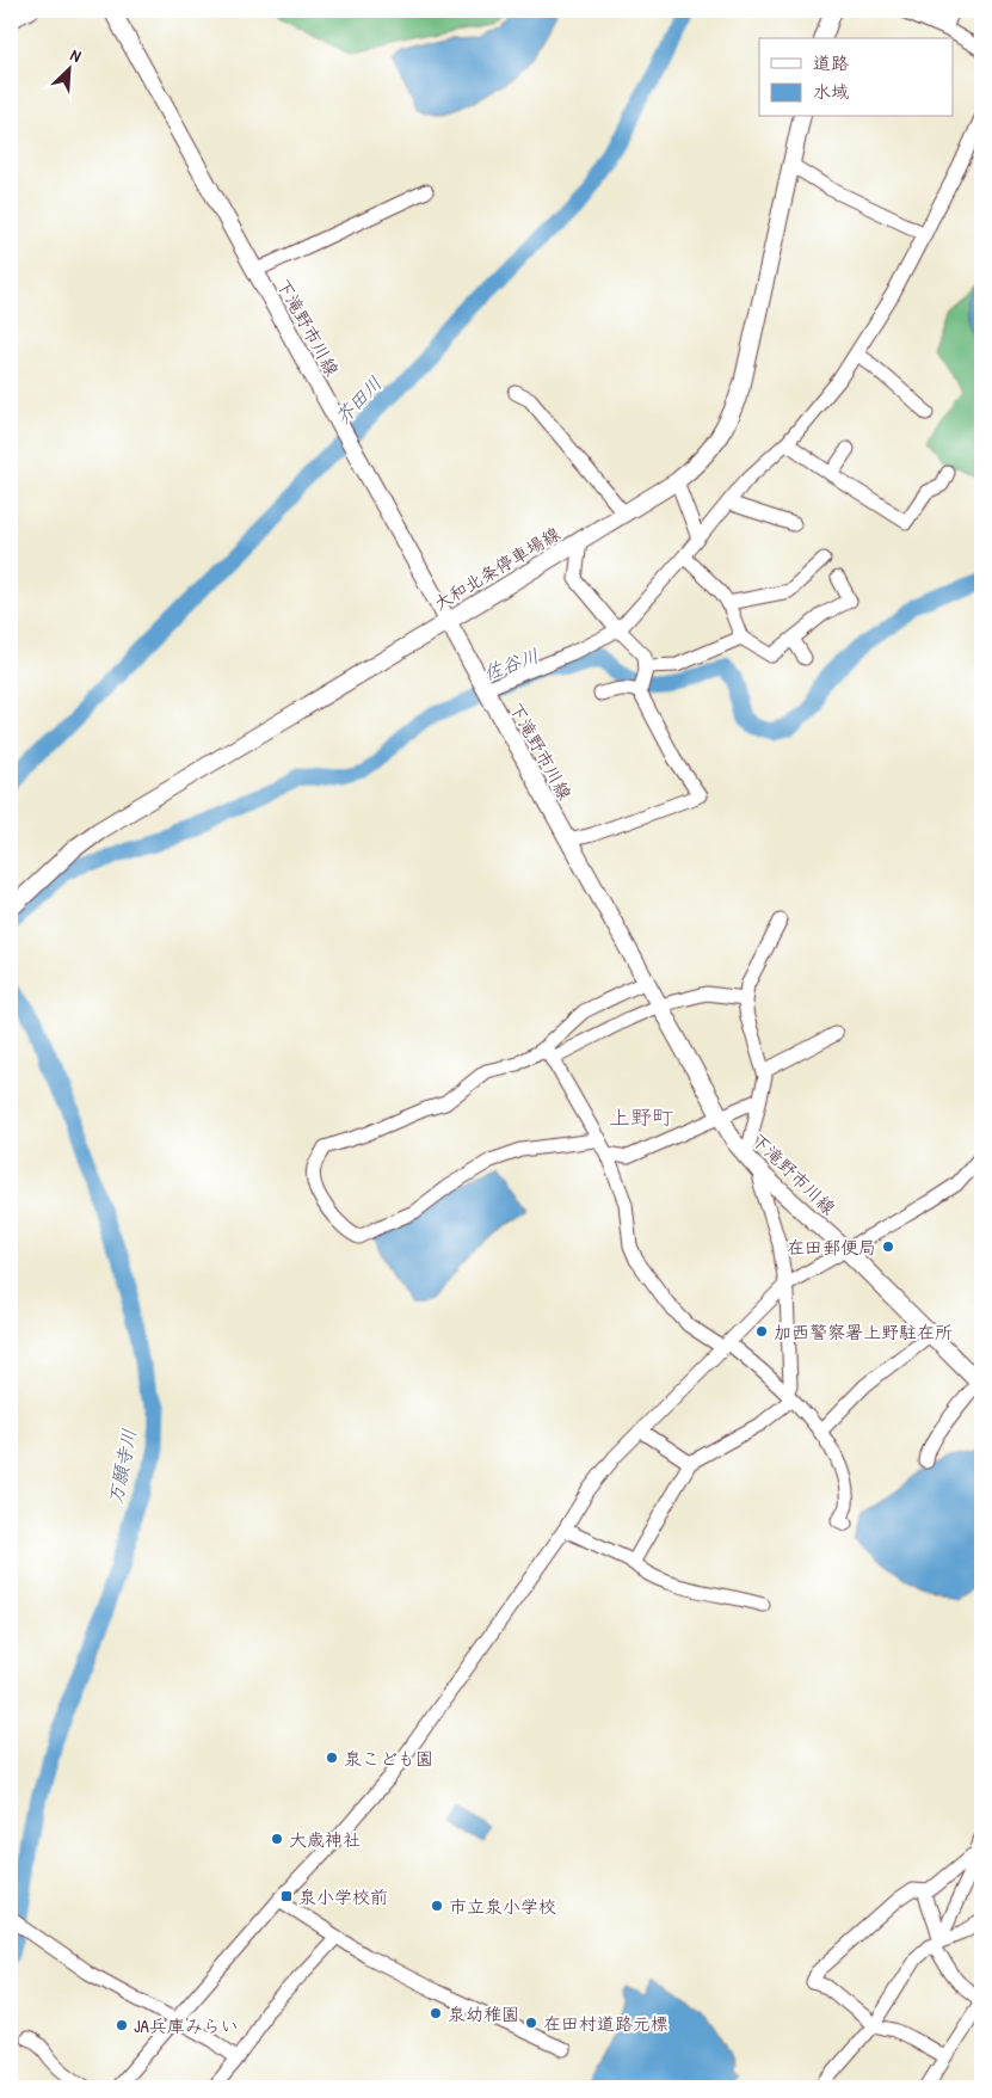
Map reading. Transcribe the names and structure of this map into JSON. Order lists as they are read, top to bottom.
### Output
{
  "streets": {
    "main road": ["下滝野市川線", "大和北条停車場線"]
  },
  "crossings": [
    ["下滝野市川線", "大和北条停車場線"]
  ],
  "districts": ["上野町"],
  "water": ["芥田川", "佐谷川", "万願寺川"],
  "places": {
    "other": [
      "在田郵便局",
      "加西警察署上野駐在所",
      "泉こども園",
      "大歳神社",
      "市立泉小学校",
      "泉幼稚園",
      "在田村道路元標",
      "JA兵庫みらい"
    ],
    "transit": ["泉小学校前"]
  },
  "legend": ["道路", "水域"],
  "north": "top right"
}
